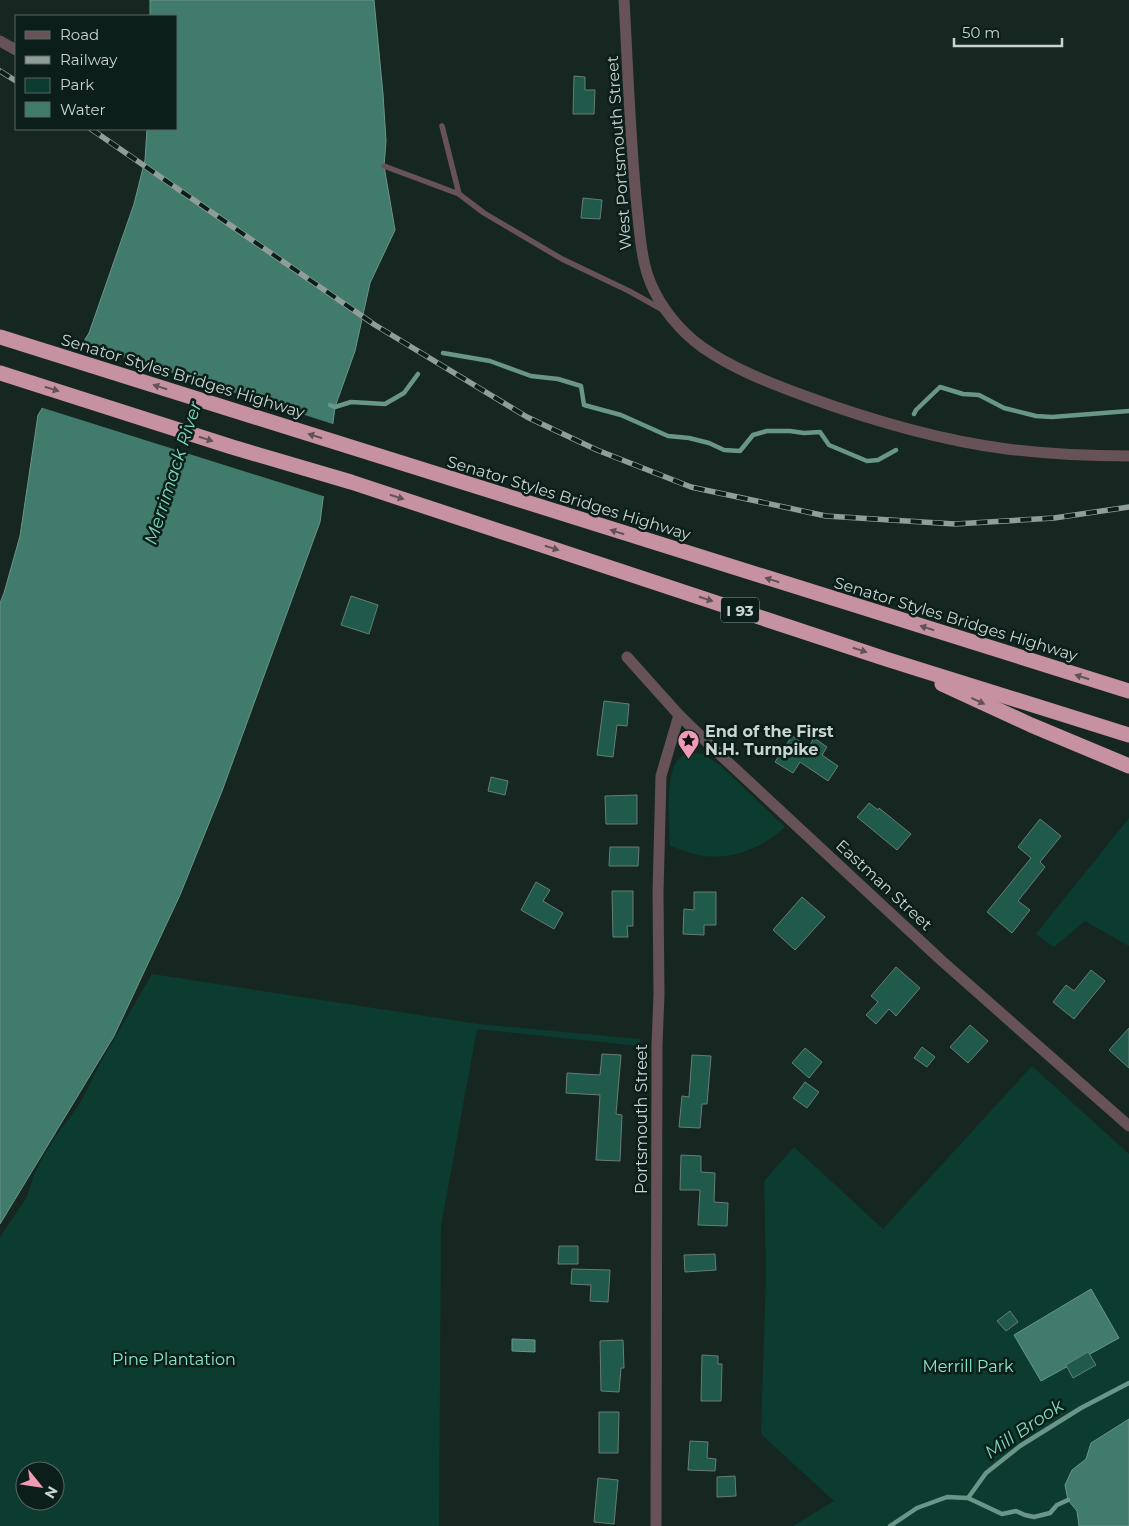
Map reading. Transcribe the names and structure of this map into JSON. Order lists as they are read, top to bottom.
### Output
{
  "streets": {
    "highway": ["Senator Styles Bridges Highway", "I 93"],
    "street": ["West Portsmouth Street", "Eastman Street", "Portsmouth Street"]
  },
  "crossings": [
    ["Eastman Street", "Portsmouth Street"]
  ],
  "water": ["Merrimack River", "Mill Brook"],
  "parks": ["Pine Plantation", "Merrill Park"],
  "places": {
    "place": ["End of the First N.H. Turnpike"]
  },
  "legend": [
    "Road",
    "Railway",
    "Park",
    "Water"
  ],
  "scale_bar": "50 m",
  "north": "bottom right"
}
